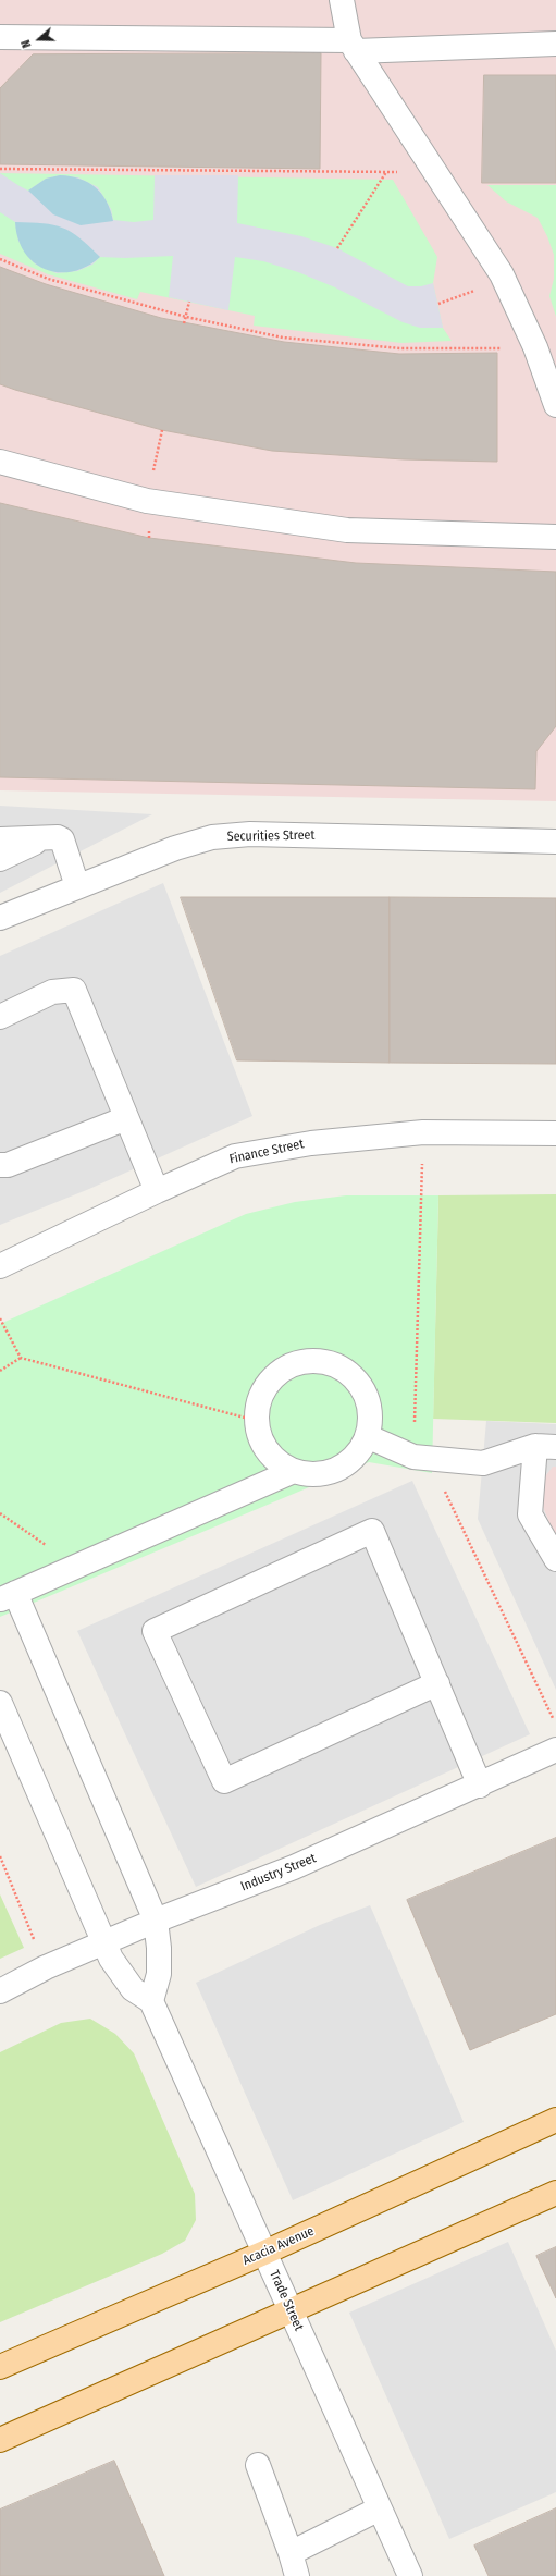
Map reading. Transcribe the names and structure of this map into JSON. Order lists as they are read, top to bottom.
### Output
{
  "streets": {
    "main road": ["Acacia Avenue"],
    "street": [
      "Securities Street",
      "Finance Street",
      "Industry Street",
      "Trade Street"
    ]
  },
  "crossings": [
    ["Acacia Avenue", "Trade Street"]
  ],
  "north": "left"
}
